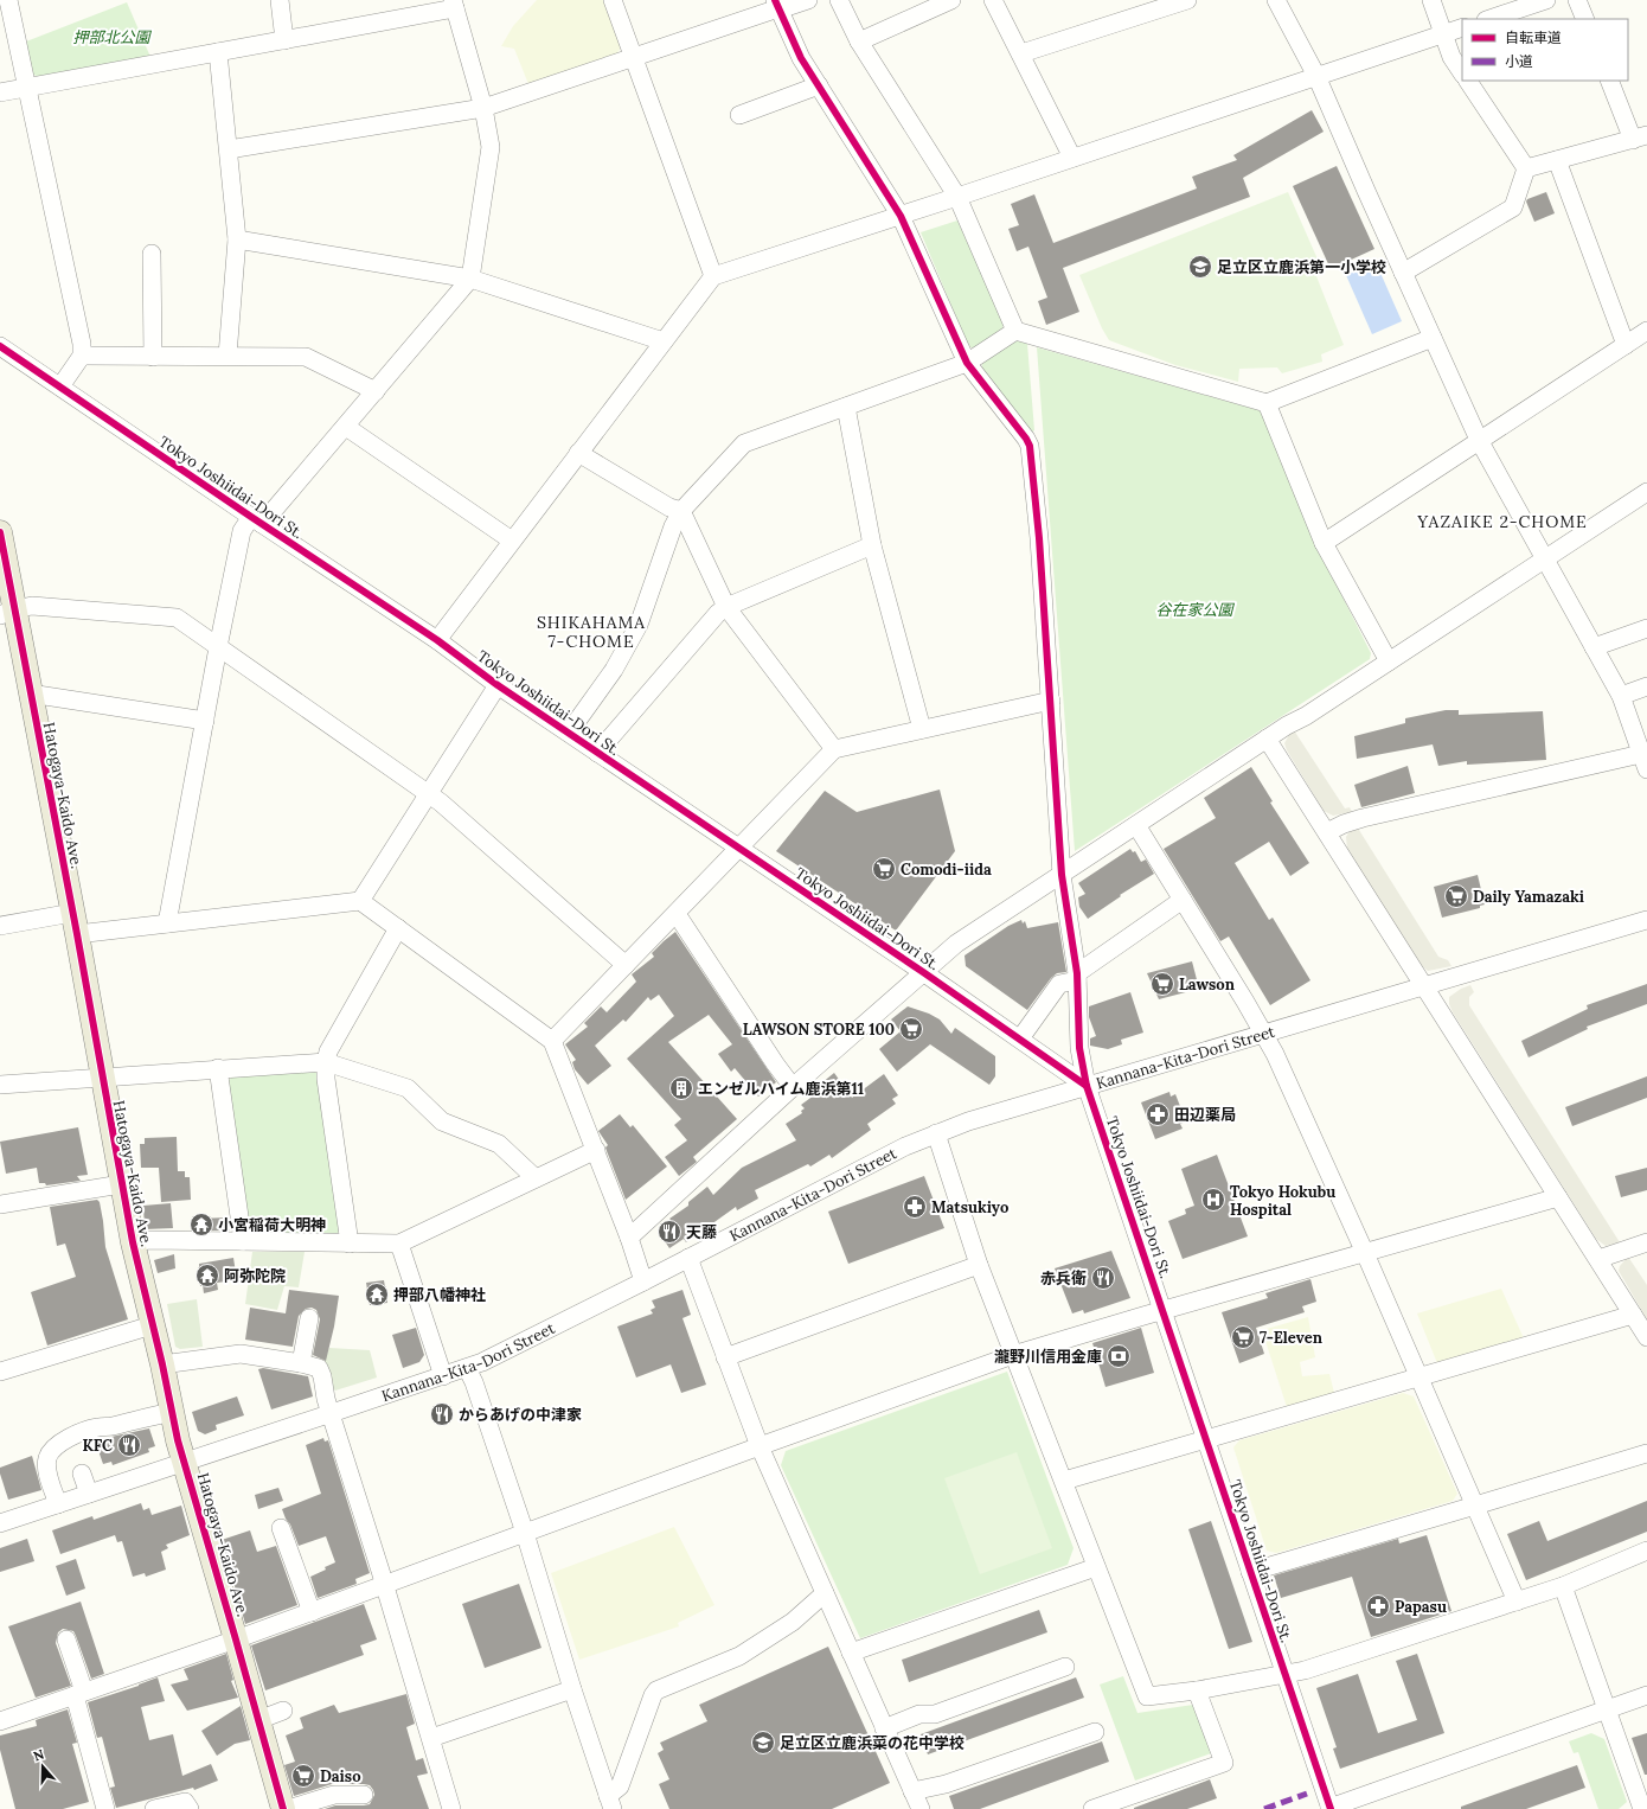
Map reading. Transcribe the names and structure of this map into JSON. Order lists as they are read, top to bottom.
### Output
{
  "streets": {
    "main road": ["Hatogaya-Kaido Ave."],
    "street": ["Tokyo Joshiidai-Dori St.", "Kannana-Kita-Dori Street"]
  },
  "crossings": [
    ["Tokyo Joshiidai-Dori St.", "Kannana-Kita-Dori Street"],
    ["Hatogaya-Kaido Ave.", "Kannana-Kita-Dori Street"]
  ],
  "districts": ["YAZAIKE 2-CHOME", "SHIKAHAMA 7-CHOME"],
  "parks": ["押部北公園", "谷在家公園"],
  "places": {
    "school or university": ["足立区立鹿浜第一小学校", "足立区立鹿浜菜の花中学校"],
    "supermarket": [
      "Comodi-iida",
      "Daily Yamazaki",
      "Lawson",
      "LAWSON STORE 100",
      "7-Eleven",
      "Daiso"
    ],
    "building": ["エンゼルハイム鹿浜第11"],
    "pharmacy": ["田辺薬局", "Matsukiyo", "Papasu"],
    "hospital": ["Tokyo Hokubu Hospital"],
    "temple": ["小宮稲荷大明神", "阿弥陀院", "押部八幡神社"],
    "restaurant": [
      "天藤",
      "赤兵衛",
      "からあげの中津家",
      "KFC"
    ],
    "bank": ["瀧野川信用金庫"]
  },
  "legend": ["自転車道", "小道"],
  "north": "top"
}
